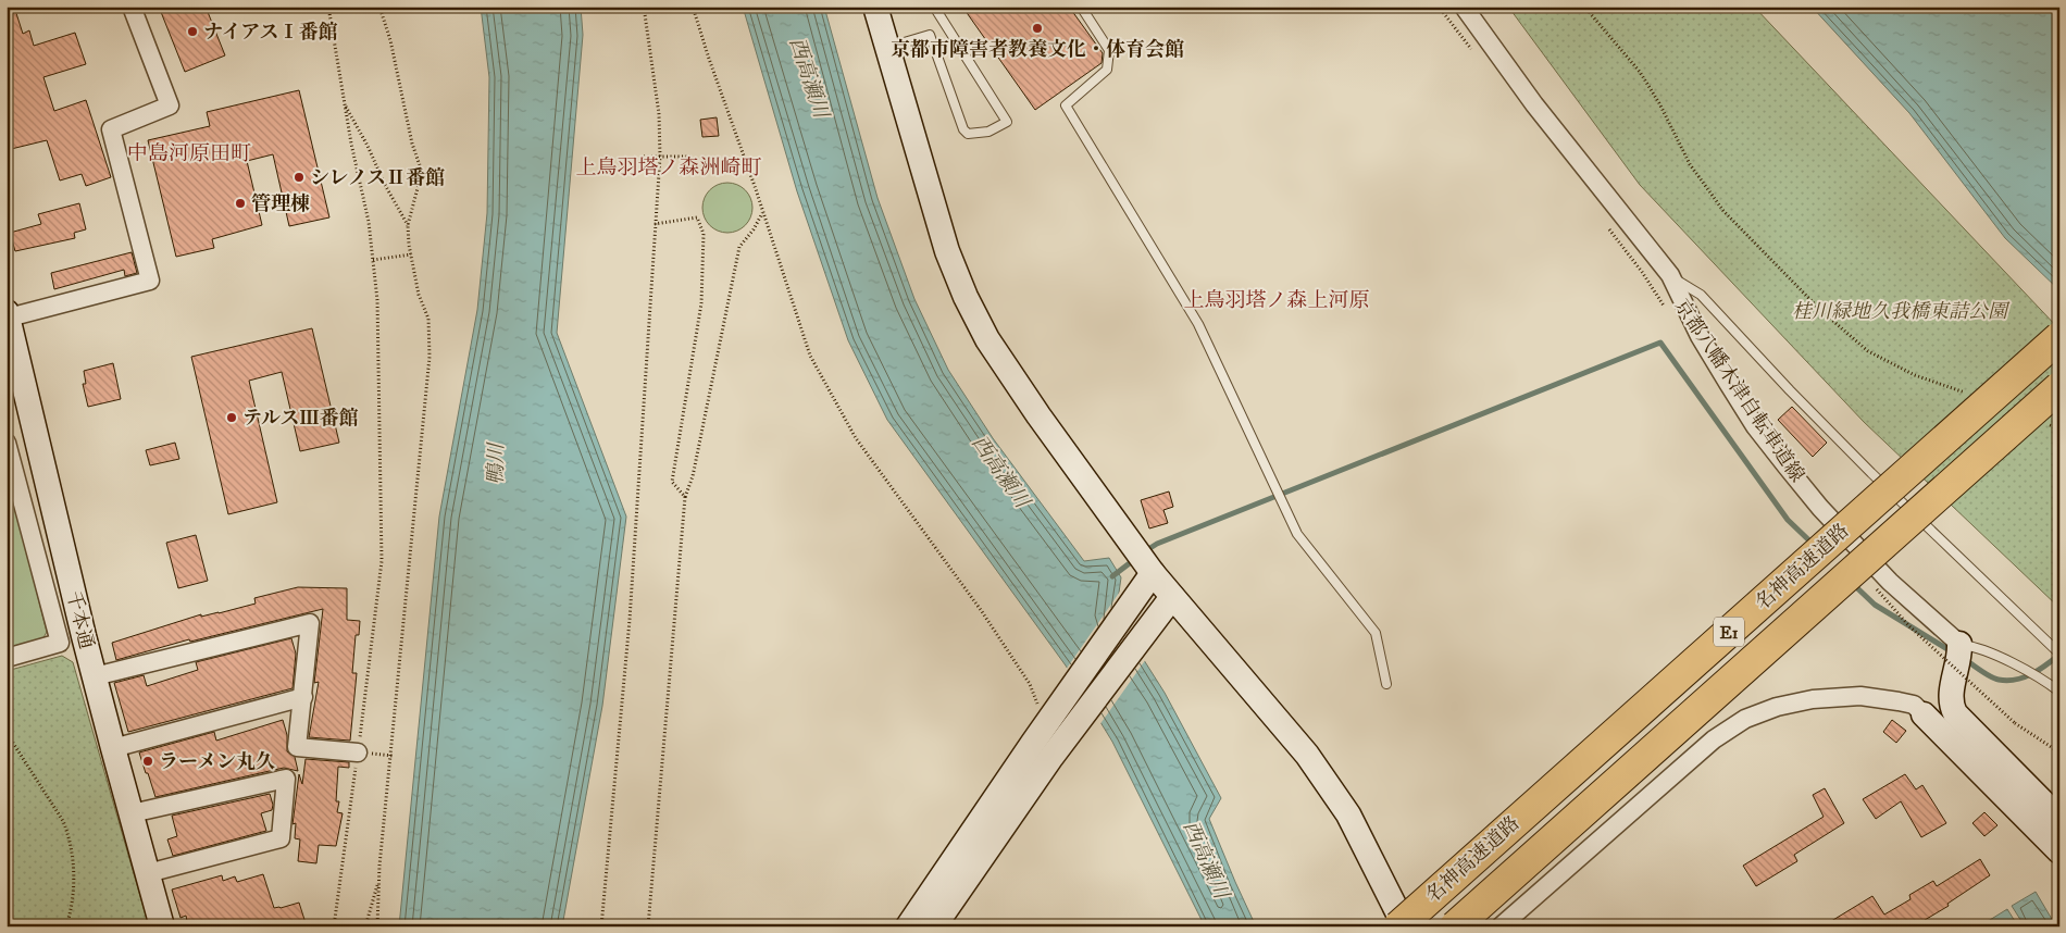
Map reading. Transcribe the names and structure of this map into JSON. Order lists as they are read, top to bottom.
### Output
{
  "streets": {
    "highway": ["名神高速道路", "E1"],
    "street": ["千本通"],
    "path": ["京都八幡木津自転車道線"]
  },
  "districts": ["中島河原田町", "上鳥羽塔ノ森洲崎町", "上鳥羽塔ノ森上河原"],
  "water": ["西高瀬川", "鴨川"],
  "parks": ["桂川緑地久我橋東詰公園"],
  "places": [
    "京都市障害者教養文化・体育会館",
    "ナイアスⅠ番館",
    "シレノスⅡ番館",
    "管理棟",
    "テルスⅢ番館",
    "ラーメン丸久"
  ]
}
